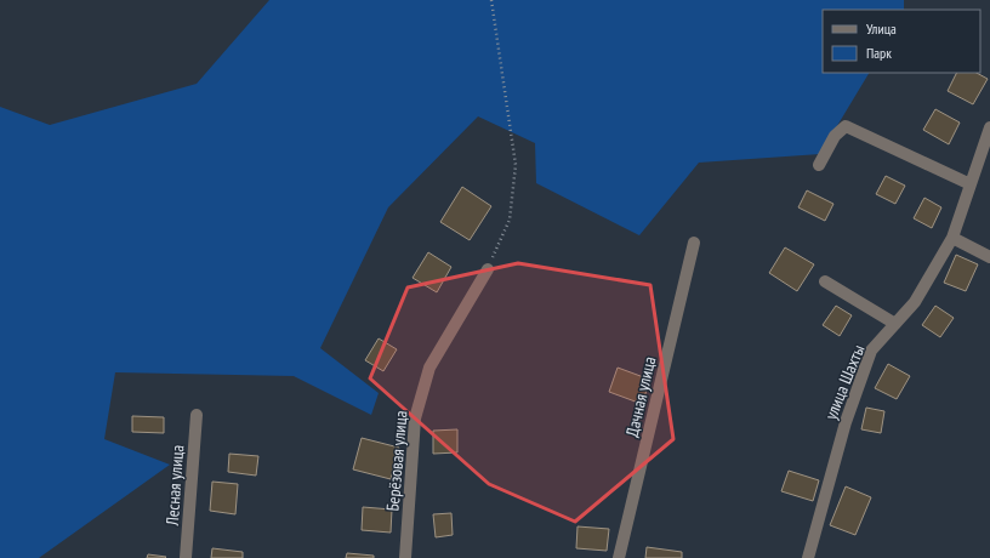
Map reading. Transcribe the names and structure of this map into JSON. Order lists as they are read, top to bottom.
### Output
{
  "streets": {
    "street": [
      "улица Шахты",
      "Дачная улица",
      "Берёзовая улица",
      "Лесная улица"
    ]
  },
  "legend": ["Улица", "Парк"]
}
